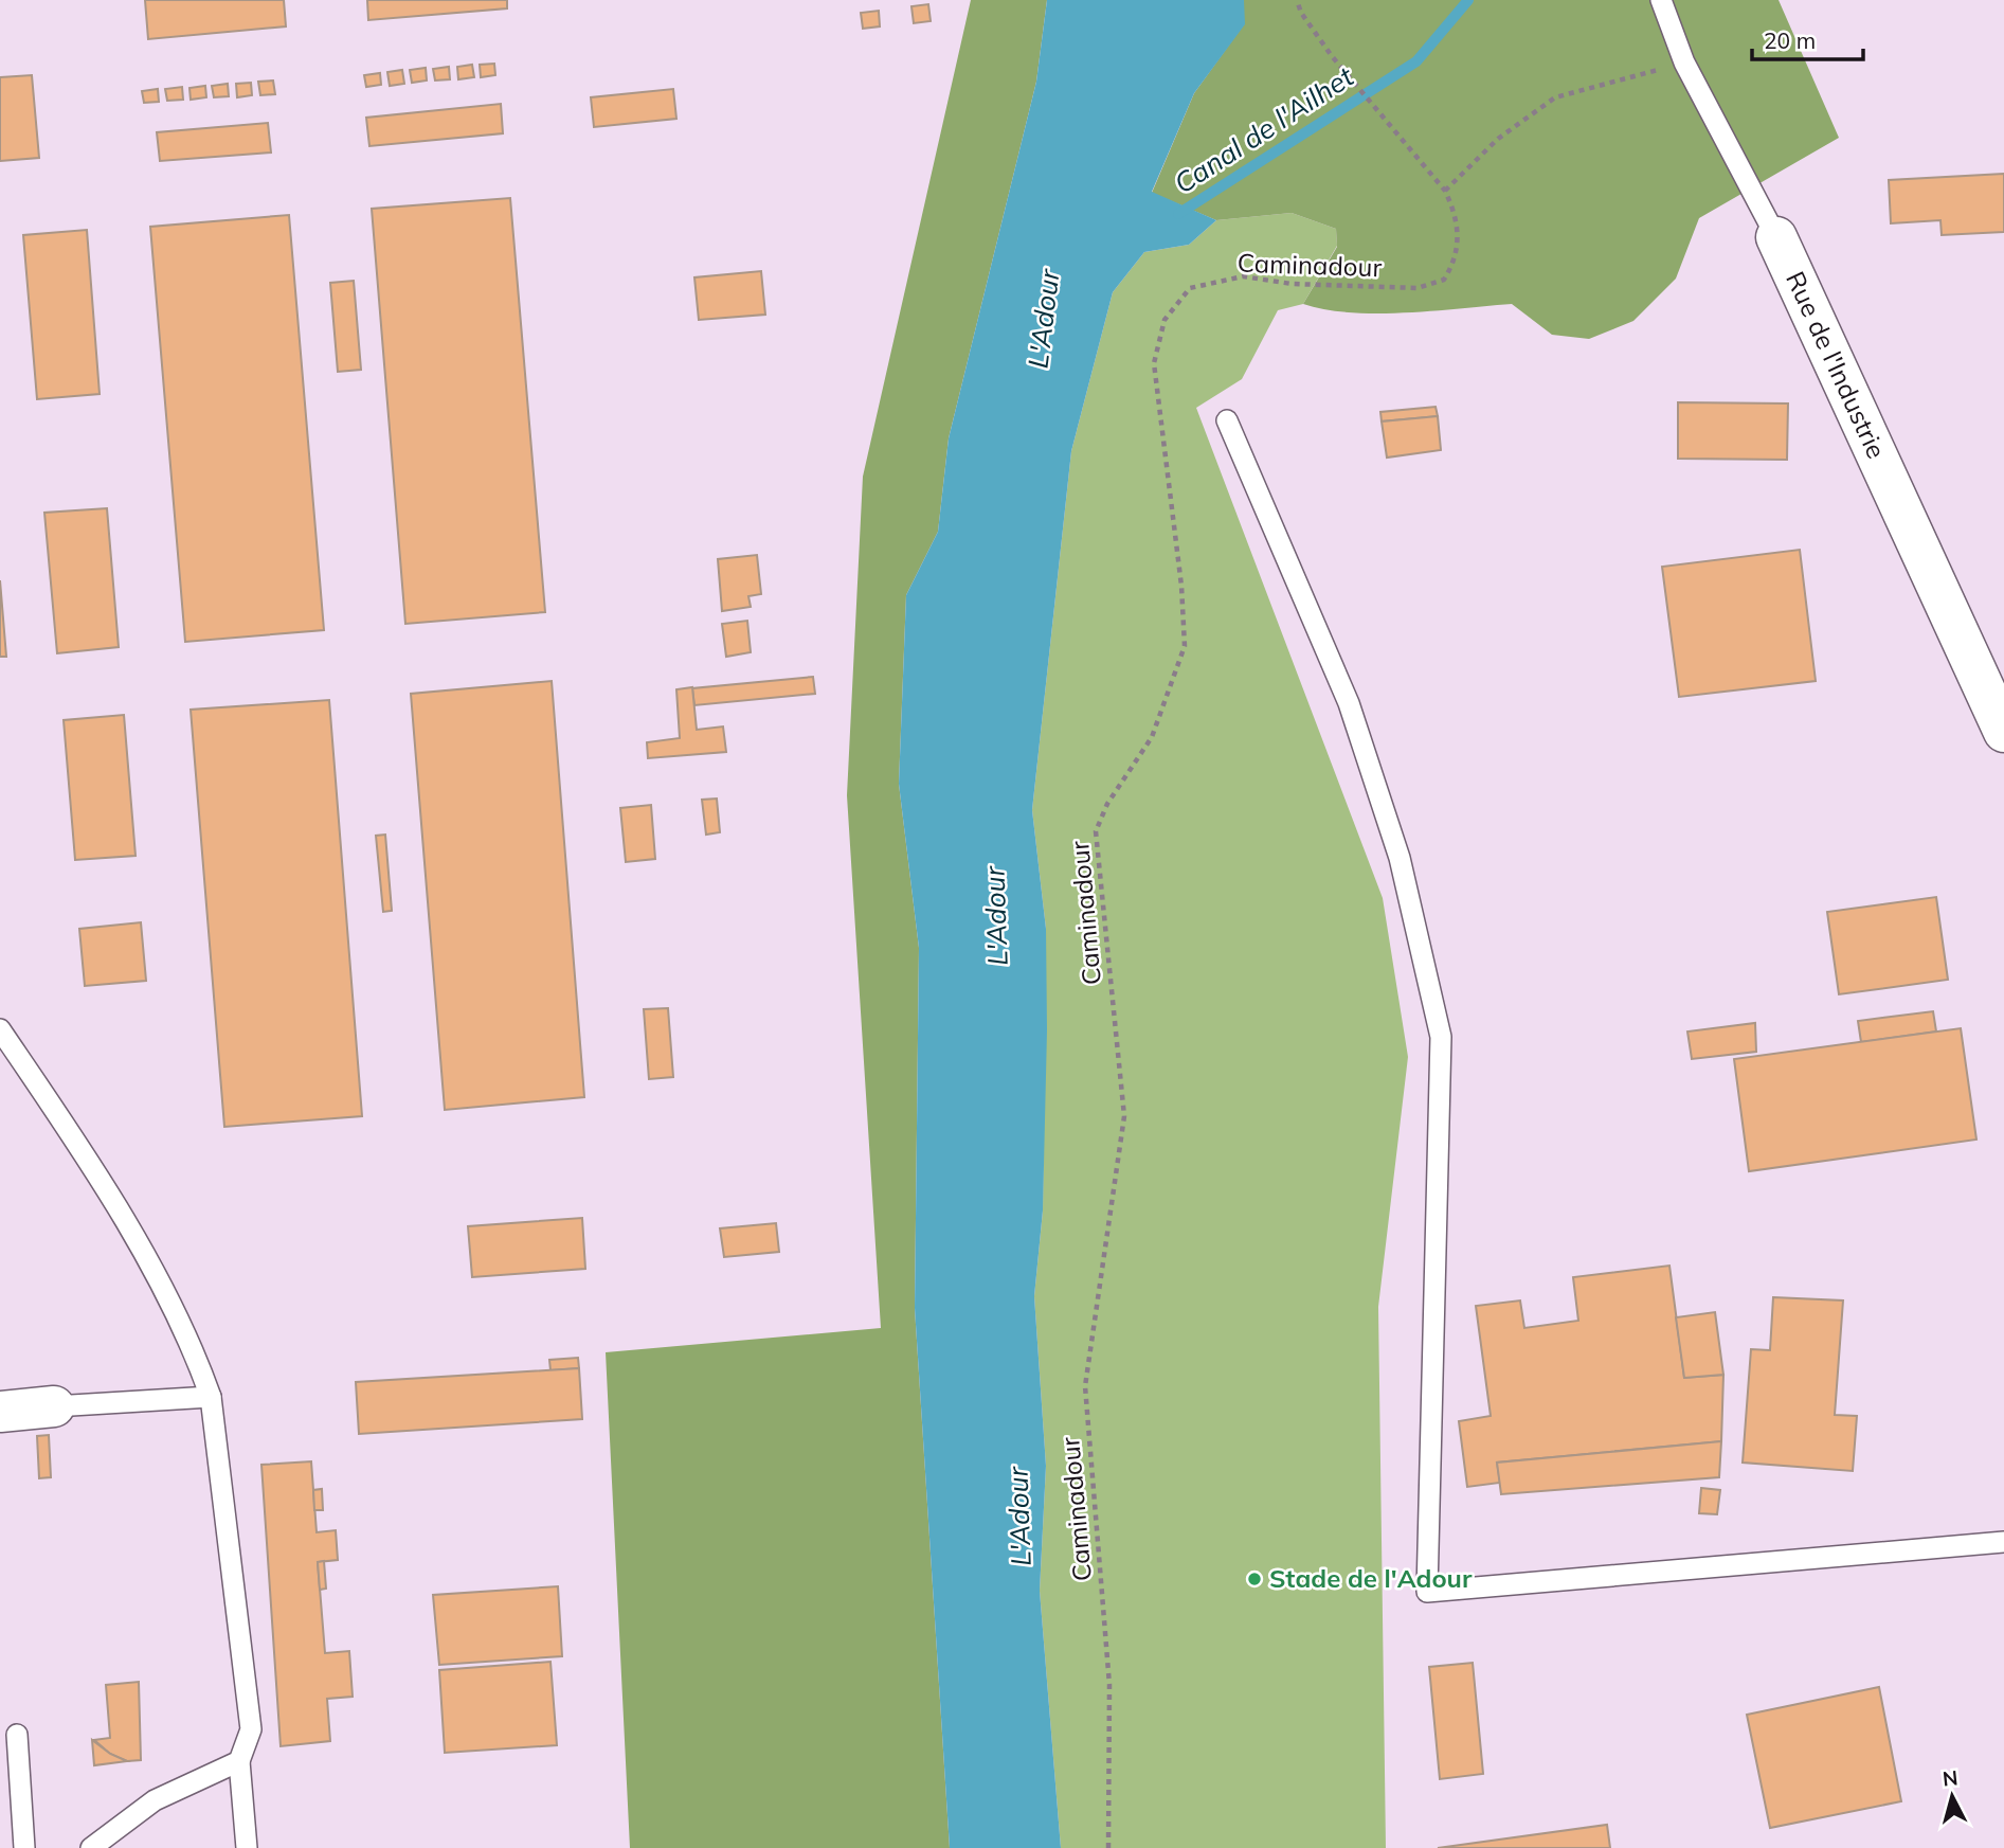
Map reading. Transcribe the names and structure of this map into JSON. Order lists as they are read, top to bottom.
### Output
{
  "streets": {
    "street": ["Rue de l'Industrie"],
    "path": ["Caminadour"]
  },
  "water": ["Canal de l'Ailhet", "L'Adour"],
  "places": ["Stade de l'Adour"],
  "scale_bar": "20 m",
  "north": "top"
}
